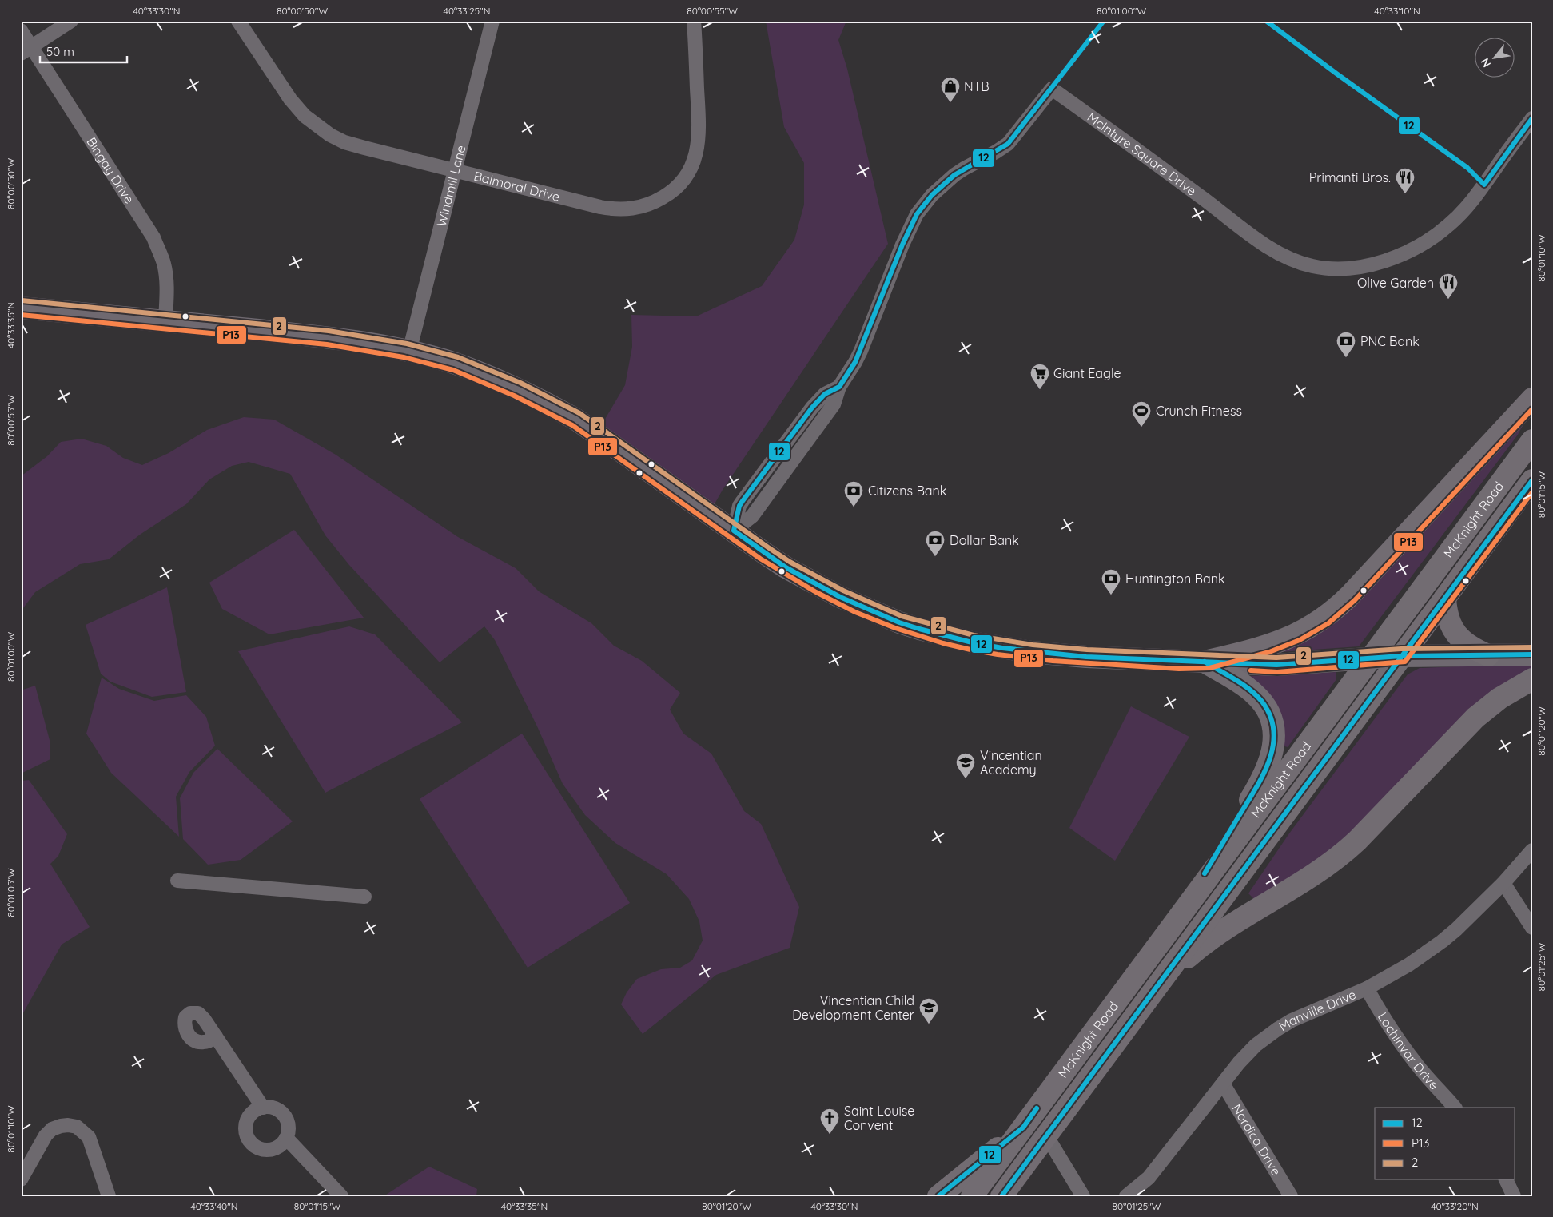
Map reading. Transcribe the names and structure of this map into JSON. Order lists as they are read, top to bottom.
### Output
{
  "streets": {
    "highway": ["McKnight Road"],
    "street": [
      "McIntyre Square Drive",
      "Bingay Drive",
      "Windmill Lane",
      "Balmoral Drive",
      "Manville Drive",
      "Lochinvar Drive",
      "Nordica Drive"
    ]
  },
  "crossings": [
    ["Windmill Lane", "Balmoral Drive"],
    ["Manville Drive", "Lochinvar Drive"],
    ["Manville Drive", "Nordica Drive"]
  ],
  "places": {
    "shop": ["NTB"],
    "restaurant": ["Primanti Bros.", "Olive Garden"],
    "bank": [
      "PNC Bank",
      "Citizens Bank",
      "Dollar Bank",
      "Huntington Bank"
    ],
    "supermarket": ["Giant Eagle"],
    "sports": ["Crunch Fitness"],
    "school or university": ["Vincentian Academy", "Vincentian Child Development Center"],
    "church": ["Saint Louise Convent"]
  },
  "lines": ["transit line 12", "transit line 2", "transit line P13"],
  "legend": ["12", "P13", "2"],
  "scale_bar": "50 m",
  "north": "bottom left",
  "coordinates": [
    "40°33'30\"N",
    "80°00'50\"W",
    "40°33'25\"N",
    "80°00'55\"W",
    "80°01'00\"W",
    "40°33'10\"N",
    "80°01'10\"W",
    "40°33'35\"N",
    "80°01'15\"W",
    "80°01'20\"W",
    "80°01'05\"W",
    "80°01'25\"W",
    "40°33'40\"N",
    "40°33'20\"N"
  ]
}
